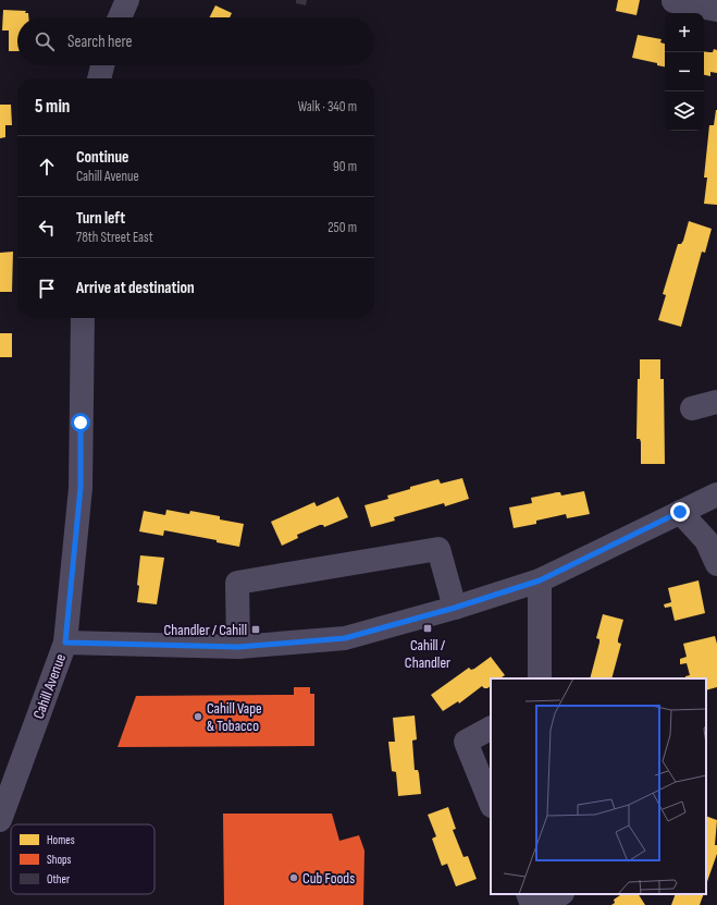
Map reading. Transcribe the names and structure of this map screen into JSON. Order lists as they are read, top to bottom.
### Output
{
  "streets": {
    "street": ["Cahill Avenue"]
  },
  "places": {
    "transit": ["Cahill / Chandler", "Chandler / Cahill"],
    "other": ["Cahill Vape & Tobacco", "Cub Foods"]
  },
  "legend": ["Homes", "Shops", "Other"],
  "page": {
    "map_buttons": ["+", "−"],
    "search": "Search here",
    "heading": ["5 min", "Walk · 340 m"],
    "list": [
      ["Continue", "Cahill Avenue", "90 m"],
      ["Turn left", "78th Street East", "250 m"],
      "Arrive at destination"
    ]
  }
}
